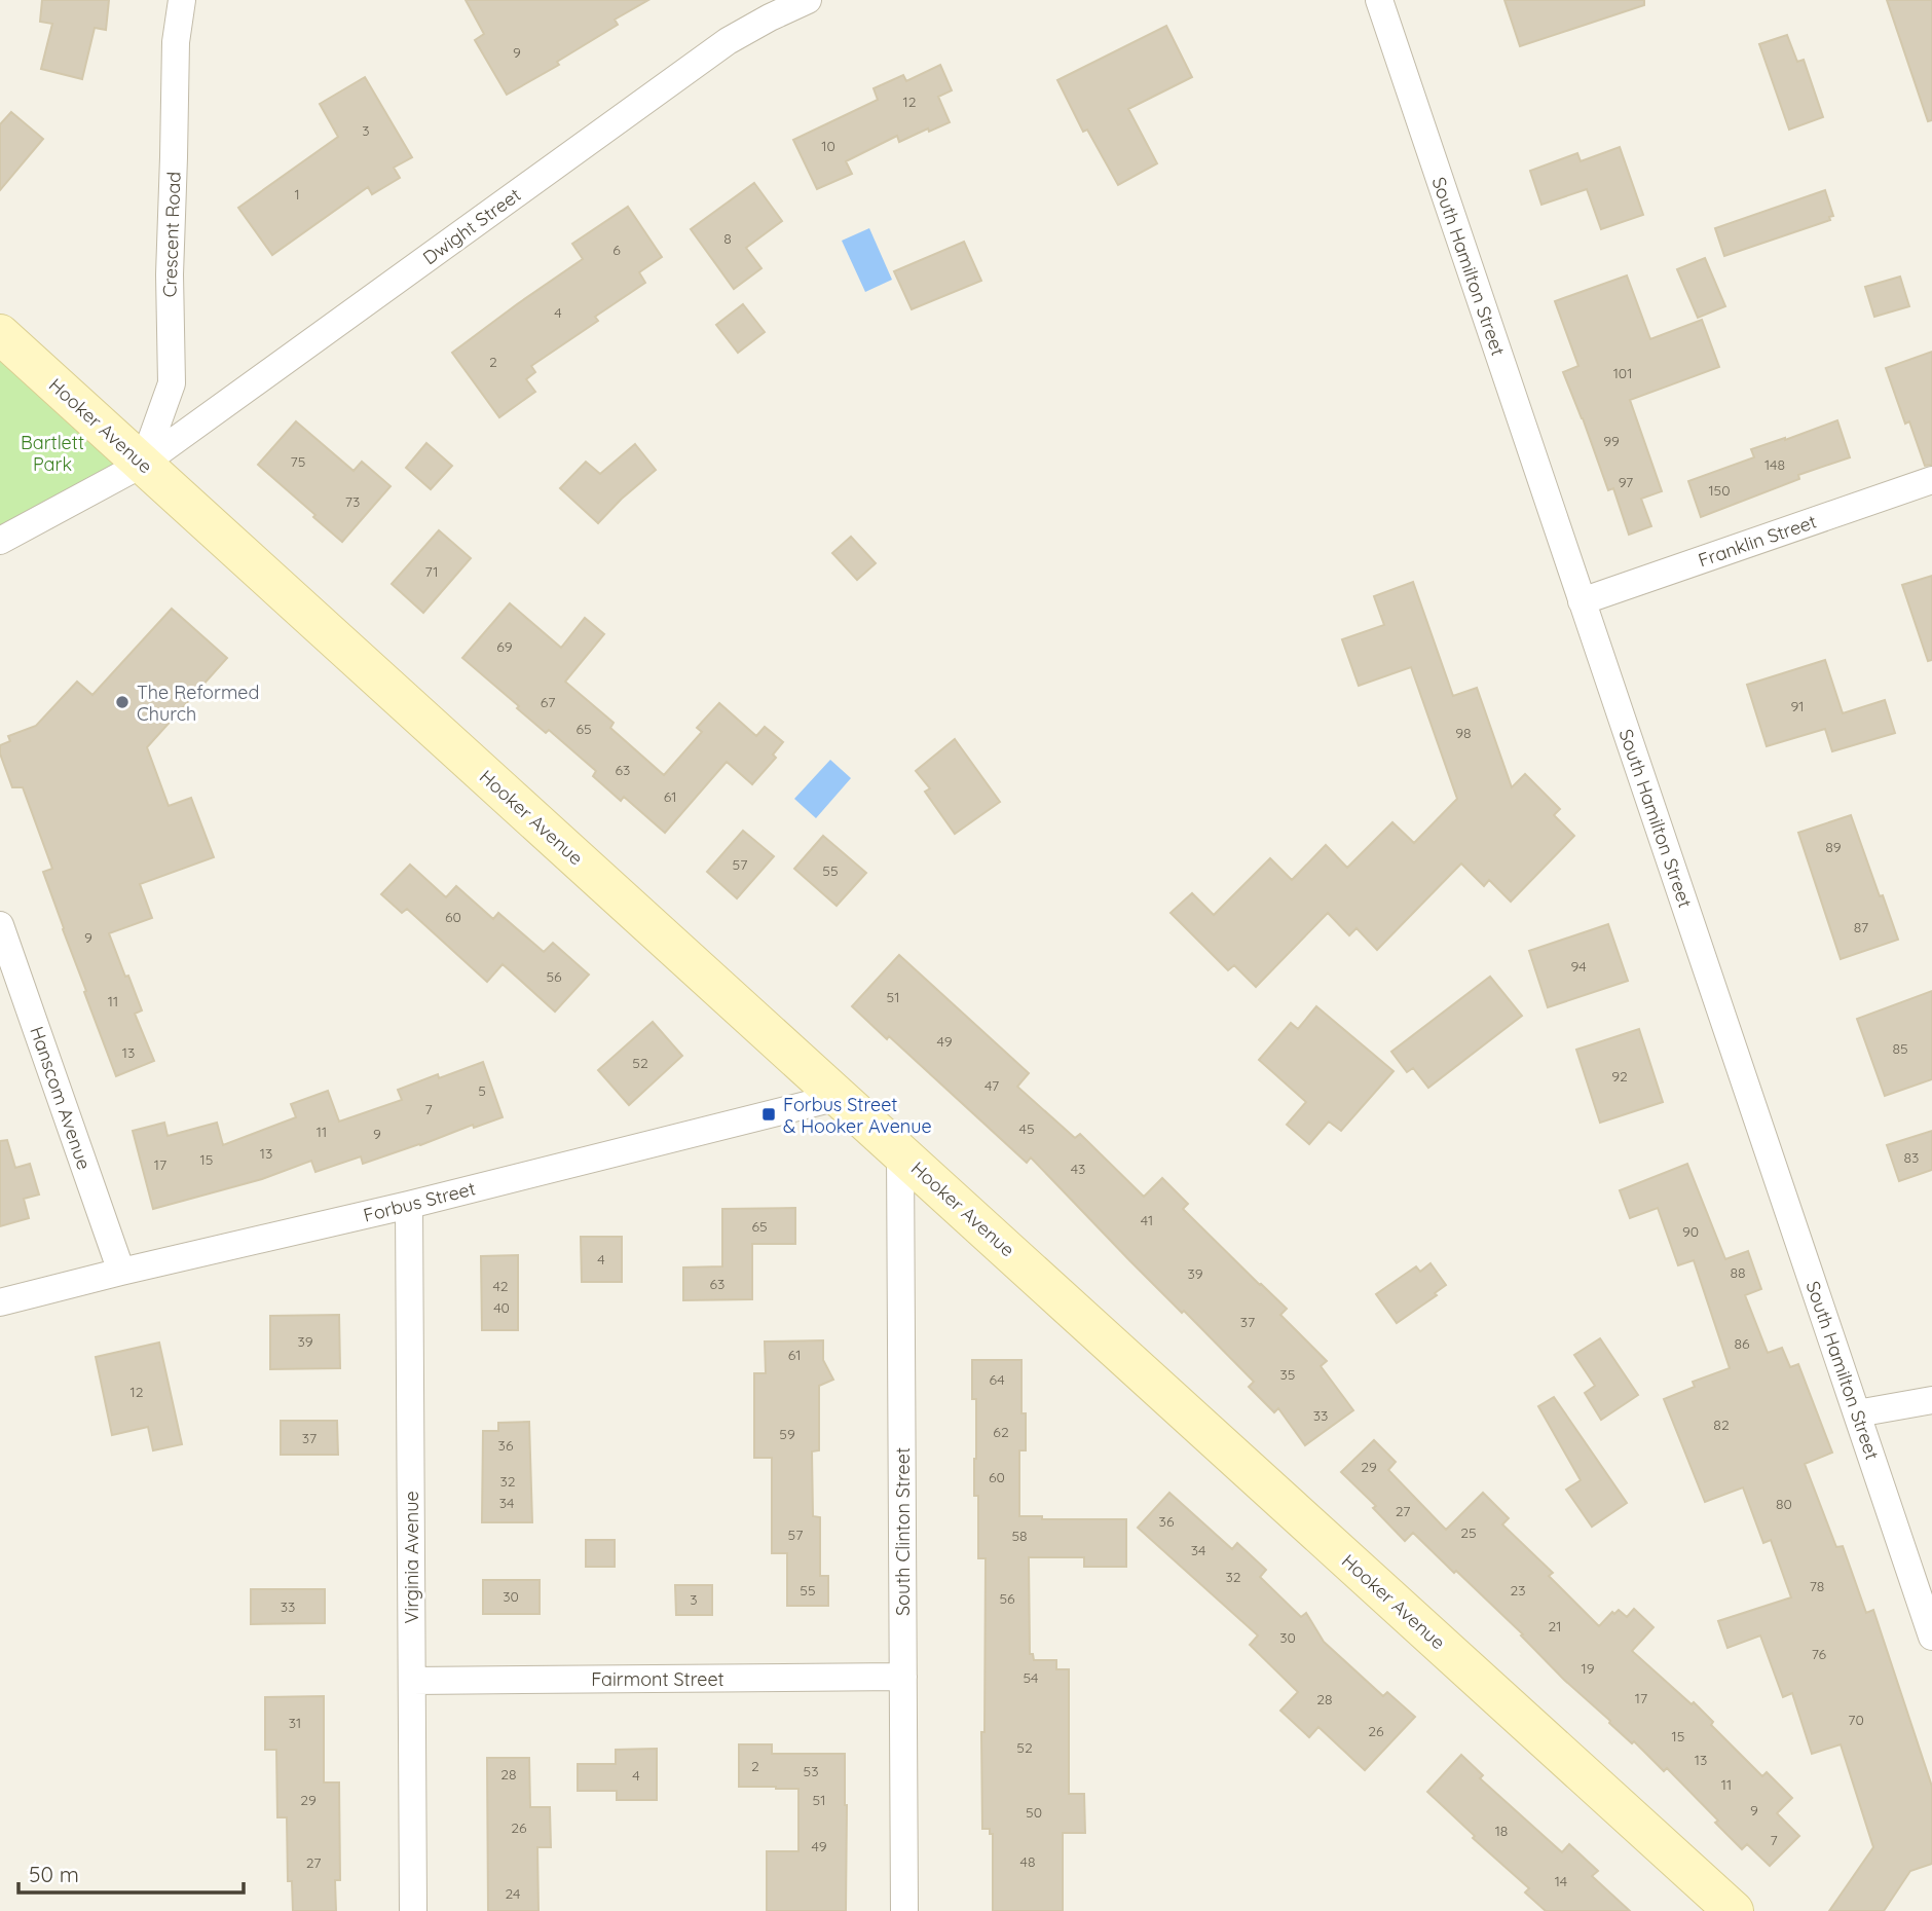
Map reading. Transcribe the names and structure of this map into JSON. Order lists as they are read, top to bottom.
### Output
{
  "streets": {
    "street": [
      "Dwight Street",
      "Crescent Road",
      "South Hamilton Street",
      "Hooker Avenue",
      "Franklin Street",
      "Hanscom Avenue",
      "Forbus Street",
      "South Clinton Street",
      "Virginia Avenue",
      "Fairmont Street"
    ]
  },
  "crossings": [
    ["Dwight Street", "Crescent Road"],
    ["Dwight Street", "Hooker Avenue"],
    ["Crescent Road", "Hooker Avenue"],
    ["South Hamilton Street", "Franklin Street"],
    ["Hooker Avenue", "Forbus Street"],
    ["Hooker Avenue", "South Clinton Street"],
    ["Hanscom Avenue", "Forbus Street"],
    ["Forbus Street", "Virginia Avenue"],
    ["South Clinton Street", "Fairmont Street"],
    ["Virginia Avenue", "Fairmont Street"]
  ],
  "parks": ["Bartlett Park"],
  "places": {
    "other": ["The Reformed Church"],
    "transit": ["Forbus Street & Hooker Avenue"]
  },
  "house_numbers": [
    "9",
    "12",
    "3",
    "10",
    "1",
    "8",
    "6",
    "4",
    "2",
    "101",
    "99",
    "75",
    "148",
    "97",
    "150",
    "73",
    "71",
    "69",
    "67",
    "91",
    "65",
    "98",
    "63",
    "61",
    "89",
    "57",
    "55",
    "60",
    "87",
    "9",
    "94",
    "56",
    "51",
    "11",
    "49",
    "85",
    "13",
    "52",
    "92",
    "47",
    "5",
    "7",
    "45",
    "11",
    "9",
    "13",
    "83",
    "15",
    "17",
    "43",
    "41",
    "65",
    "90",
    "4",
    "88",
    "39",
    "63",
    "42",
    "40",
    "37",
    "39",
    "86",
    "61",
    "35",
    "64",
    "12",
    "33",
    "82",
    "62",
    "59",
    "37",
    "36",
    "29",
    "60",
    "32",
    "34",
    "80",
    "27",
    "36",
    "25",
    "57",
    "58",
    "34",
    "32",
    "78",
    "55",
    "23",
    "30",
    "56",
    "3",
    "33",
    "21",
    "30",
    "76",
    "19",
    "54",
    "17",
    "28",
    "70",
    "31",
    "26",
    "15",
    "52",
    "13",
    "2",
    "53",
    "28",
    "4",
    "11",
    "29",
    "51",
    "9",
    "50",
    "26",
    "18",
    "7",
    "49",
    "48",
    "27",
    "14",
    "24"
  ],
  "scale_bar": "50 m"
}
